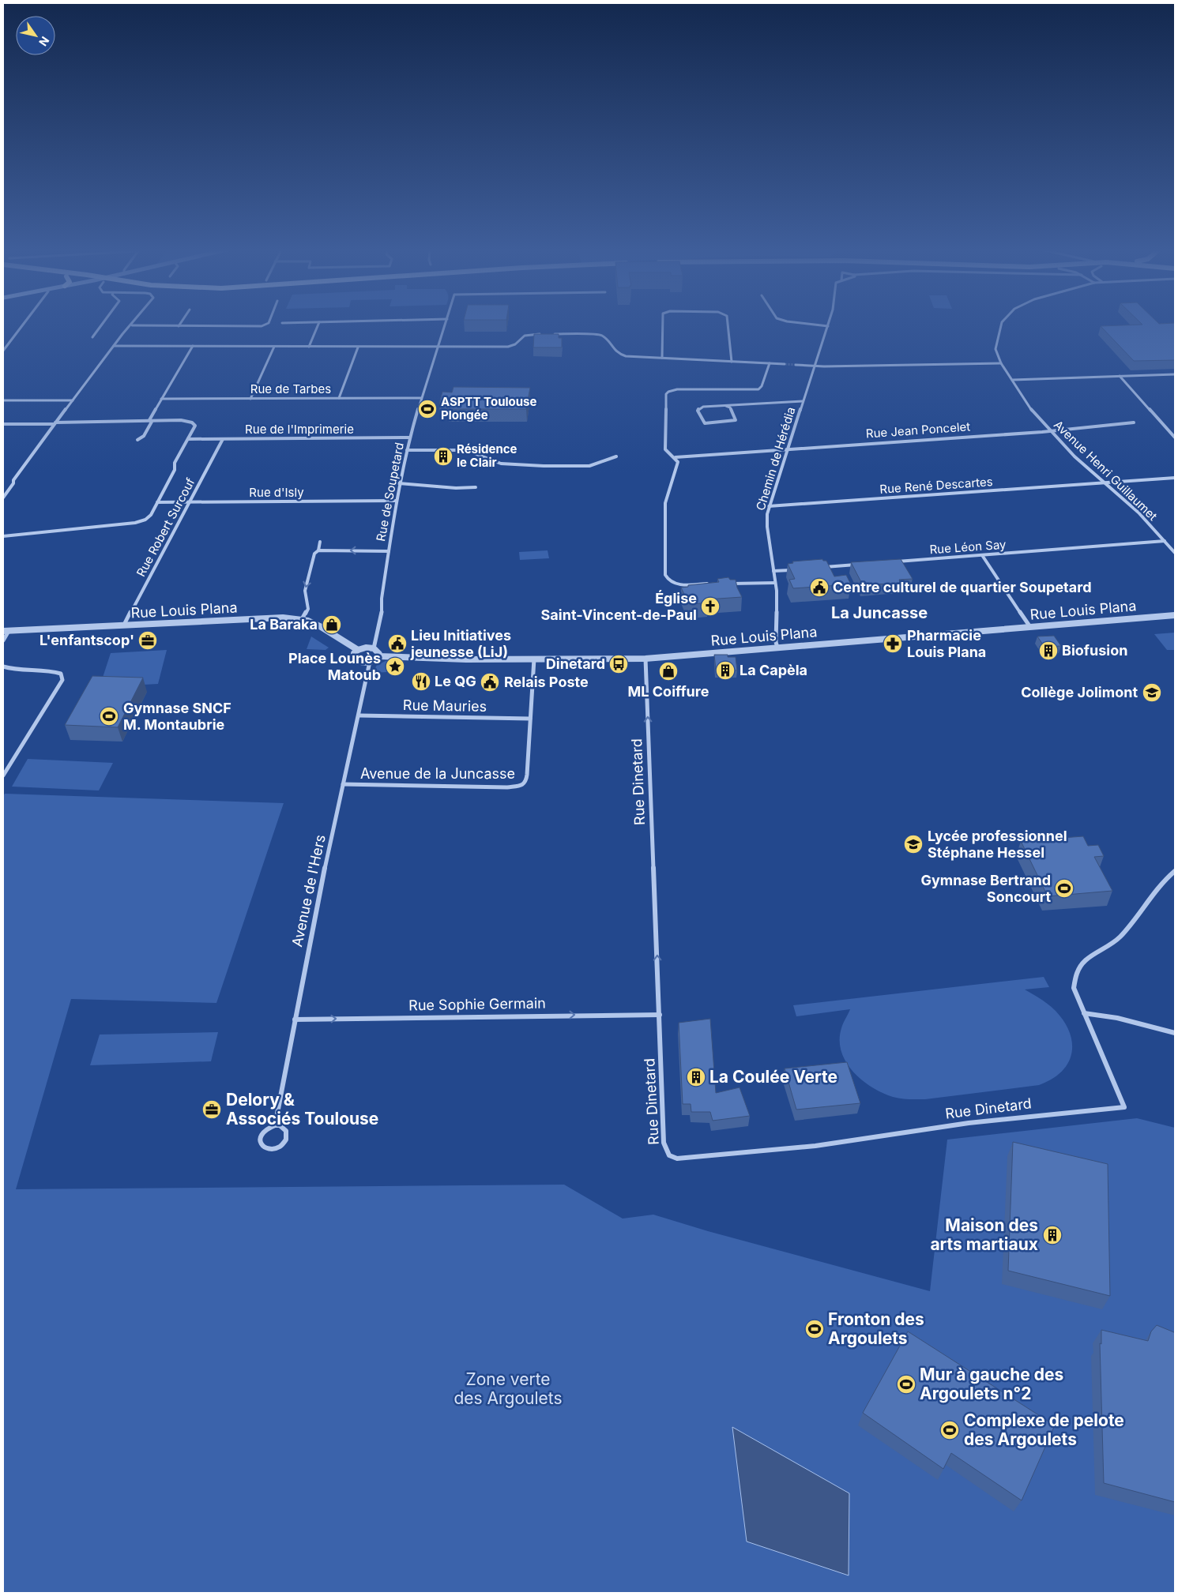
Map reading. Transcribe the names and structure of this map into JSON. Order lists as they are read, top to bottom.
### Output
{
  "streets": {
    "street": [
      "Rue de Tarbes",
      "Rue de l'Imprimerie",
      "Rue Jean Poncelet",
      "Chemin de Hérédia",
      "Avenue Henri Guillaumet",
      "Rue René Descartes",
      "Rue de Soupetard",
      "Rue d'Isly",
      "Rue Robert Surcouf",
      "Rue Léon Say",
      "Rue Louis Plana",
      "Rue Mauries",
      "Avenue de la Juncasse",
      "Rue Dinetard",
      "Avenue de l'Hers",
      "Rue Sophie Germain"
    ]
  },
  "crossings": [
    ["Rue de Tarbes", "Rue de Soupetard"],
    ["Rue de l'Imprimerie", "Rue de Soupetard"],
    ["Rue de l'Imprimerie", "Rue Robert Surcouf"],
    ["Rue Jean Poncelet", "Chemin de Hérédia"],
    ["Rue Jean Poncelet", "Avenue Henri Guillaumet"],
    ["Chemin de Hérédia", "Rue René Descartes"],
    ["Chemin de Hérédia", "Rue Louis Plana"],
    ["Avenue Henri Guillaumet", "Rue René Descartes"],
    ["Avenue Henri Guillaumet", "Rue Léon Say"],
    ["Rue de Soupetard", "Rue d'Isly"],
    ["Rue d'Isly", "Rue Robert Surcouf"],
    ["Rue Robert Surcouf", "Rue Louis Plana"],
    ["Rue Louis Plana", "Avenue de la Juncasse"],
    ["Rue Louis Plana", "Rue Dinetard"],
    ["Rue Mauries", "Avenue de la Juncasse"],
    ["Rue Mauries", "Avenue de l'Hers"],
    ["Avenue de la Juncasse", "Avenue de l'Hers"],
    ["Rue Dinetard", "Rue Sophie Germain"],
    ["Avenue de l'Hers", "Rue Sophie Germain"]
  ],
  "one_way": ["Rue Sophie Germain"],
  "districts": ["La Juncasse"],
  "parks": ["Zone verte des Argoulets"],
  "places": {
    "sports": [
      "ASPTT Toulouse Plongée",
      "Gymnase SNCF M. Montaubrie",
      "Gymnase Bertrand Soncourt",
      "Fronton des Argoulets",
      "Mur à gauche des Argoulets n°2",
      "Complexe de pelote des Argoulets"
    ],
    "building": [
      "Résidence le Clair",
      "Biofusion",
      "La Capèla",
      "La Coulée Verte",
      "Maison des arts martiaux"
    ],
    "public building": ["Centre culturel de quartier Soupetard", "Lieu Initiatives jeunesse (LiJ)", "Relais Poste"],
    "church": ["Église Saint-Vincent-de-Paul"],
    "shop": ["La Baraka", "ML Coiffure"],
    "office": ["L'enfantscop'", "Delory & Associés Toulouse"],
    "pharmacy": ["Pharmacie Louis Plana"],
    "bus stop": ["Dinetard"],
    "place": ["Place Lounès Matoub"],
    "restaurant": ["Le QG"],
    "school or university": ["Collège Jolimont", "Lycée professionnel Stéphane Hessel"]
  },
  "north": "bottom right"
}
